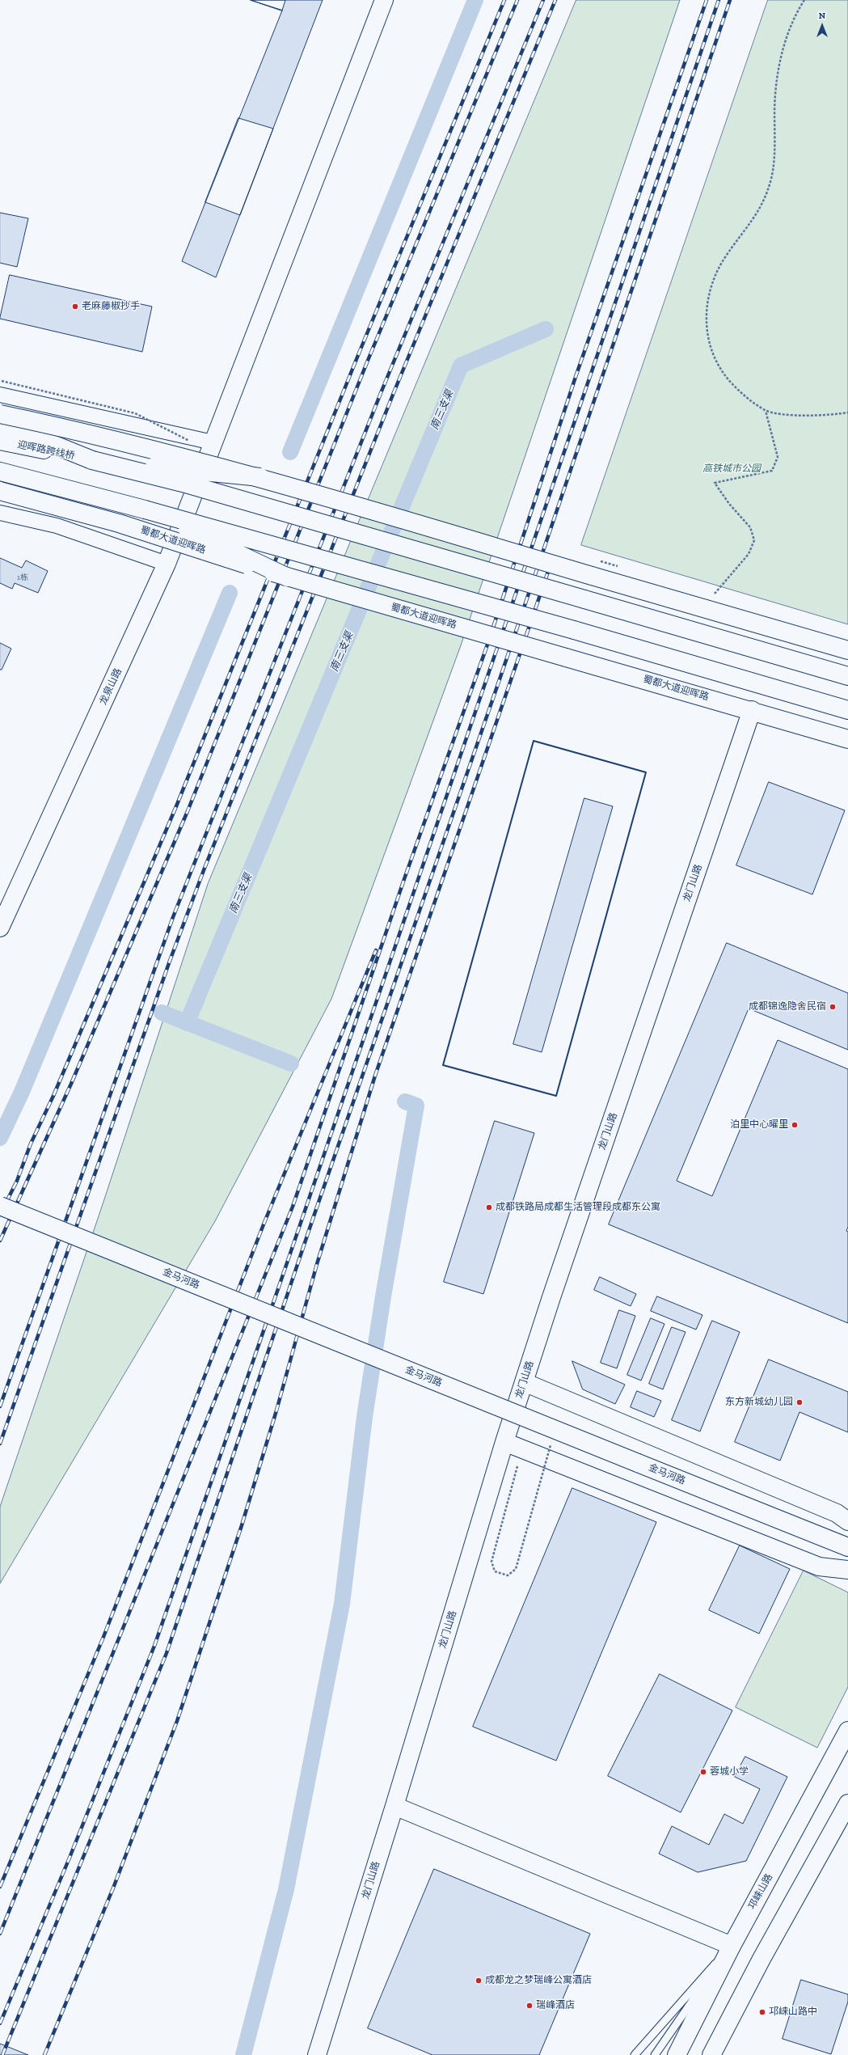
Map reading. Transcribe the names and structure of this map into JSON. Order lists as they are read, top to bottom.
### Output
{
  "streets": {
    "main road": [
      "迎晖路跨线桥",
      "蜀都大道迎晖路",
      "龙泉山路",
      "龙门山路",
      "金马河路",
      "邛崃山路"
    ]
  },
  "crossings": [
    ["蜀都大道迎晖路", "龙门山路"]
  ],
  "water": ["南三支渠"],
  "parks": ["高铁城市公园"],
  "places": [
    "老麻藤椒抄手",
    "成都锦逸隐舍民宿",
    "泊里中心曜里",
    "成都铁路局成都生活管理段成都东公寓",
    "东方新城幼儿园",
    "蓉城小学",
    "成都龙之梦瑞峰公寓酒店",
    "瑞峰酒店",
    "邛崃山路中"
  ],
  "house_numbers": ["1栋"],
  "north": "top"
}
